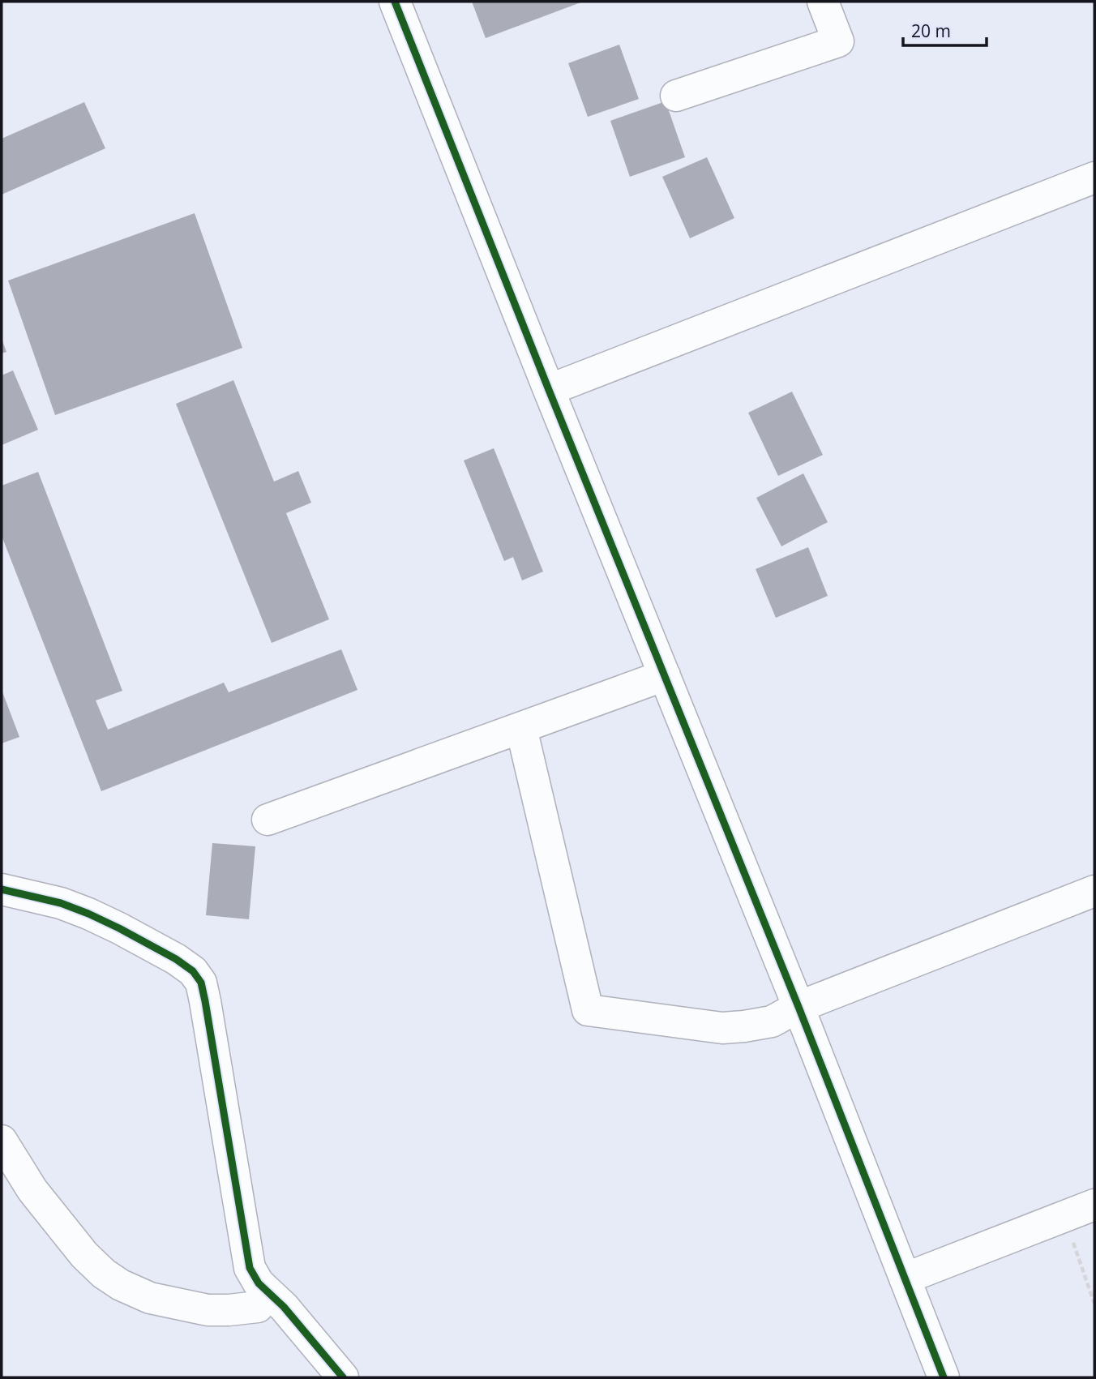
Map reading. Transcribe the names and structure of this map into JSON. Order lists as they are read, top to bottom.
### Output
{
  "scale_bar": "20 m"
}
